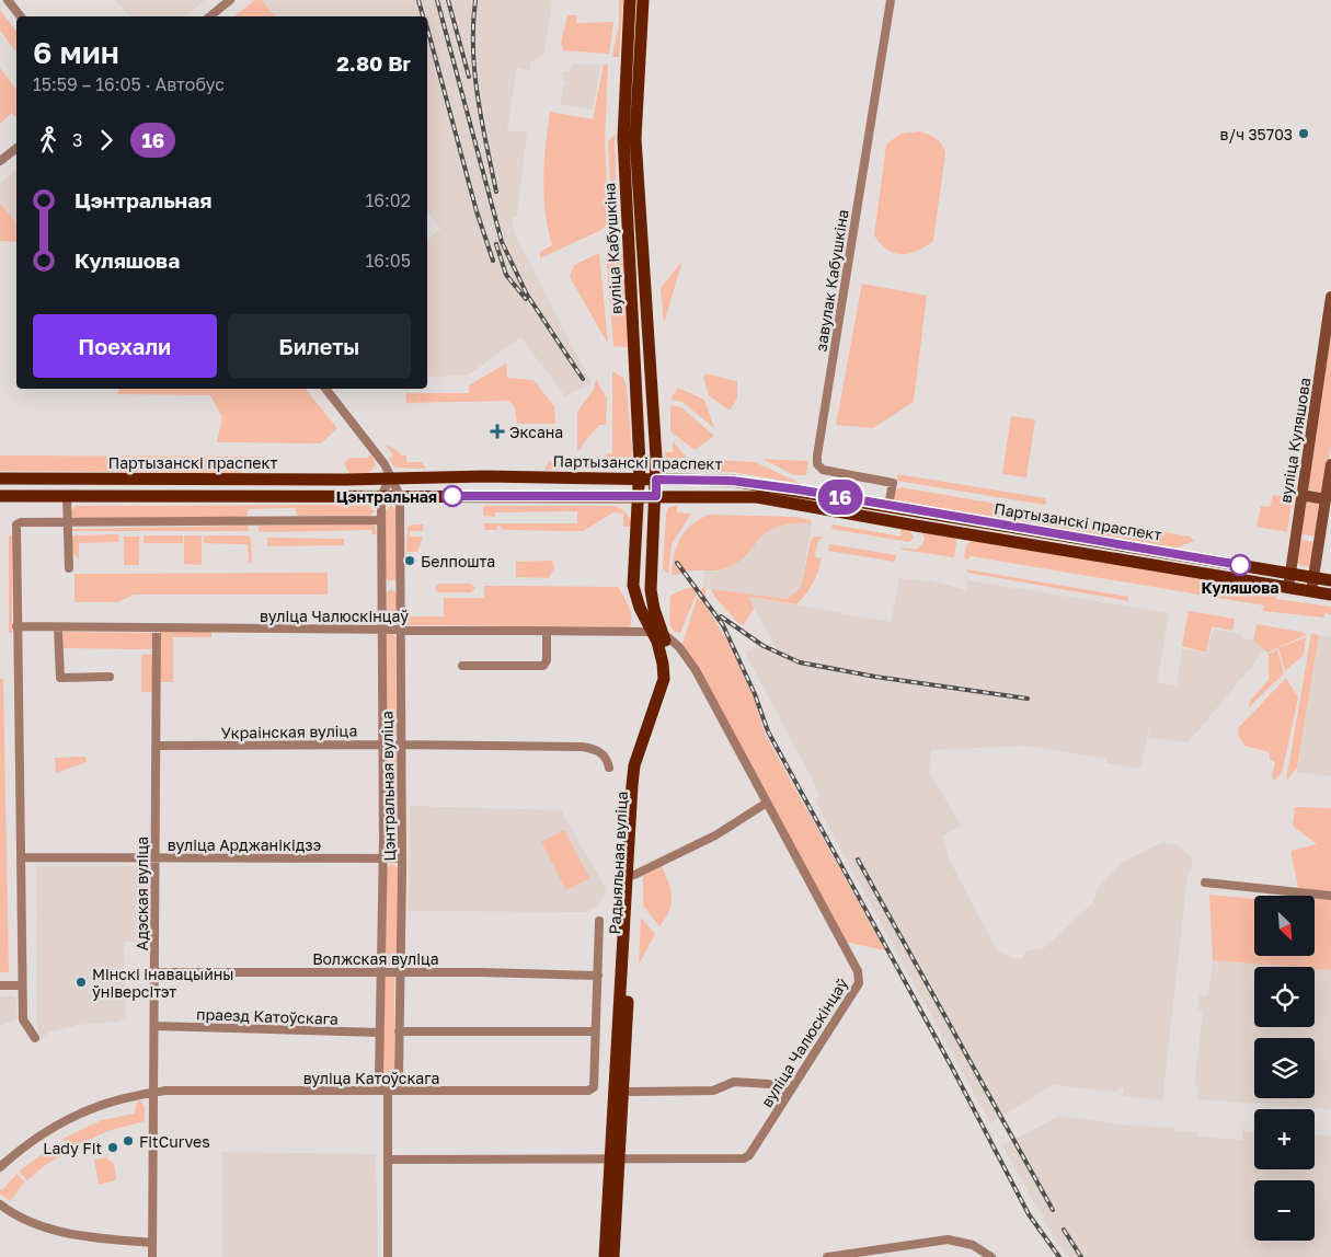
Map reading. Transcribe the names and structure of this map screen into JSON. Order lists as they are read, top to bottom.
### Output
{
  "streets": {
    "main road": [
      "вуліца Кабушкіна",
      "вуліца Куляшова",
      "Партызанскі праспект",
      "Радыяльная вуліца"
    ],
    "street": [
      "завулак Кабушкіна",
      "вуліца Чалюскінцаў",
      "Украінская вуліца",
      "Цэнтральная вуліца",
      "вуліца Арджанікідзэ",
      "Адэская вуліца",
      "Волжская вуліца",
      "праезд Катоўскага",
      "вуліца Катоўскага"
    ]
  },
  "crossings": [
    ["вуліца Кабушкіна", "Партызанскі праспект"],
    ["вуліца Кабушкіна", "Радыяльная вуліца"],
    ["завулак Кабушкіна", "Партызанскі праспект"],
    ["вуліца Куляшова", "Партызанскі праспект"],
    ["Партызанскі праспект", "Цэнтральная вуліца"],
    ["Партызанскі праспект", "Радыяльная вуліца"],
    ["вуліца Чалюскінцаў", "Цэнтральная вуліца"],
    ["вуліца Чалюскінцаў", "Радыяльная вуліца"],
    ["вуліца Чалюскінцаў", "Адэская вуліца"],
    ["Украінская вуліца", "Цэнтральная вуліца"],
    ["Украінская вуліца", "Адэская вуліца"],
    ["Цэнтральная вуліца", "вуліца Арджанікідзэ"],
    ["Цэнтральная вуліца", "Волжская вуліца"],
    ["Цэнтральная вуліца", "праезд Катоўскага"],
    ["Цэнтральная вуліца", "вуліца Катоўскага"],
    ["вуліца Арджанікідзэ", "Адэская вуліца"],
    ["Адэская вуліца", "Волжская вуліца"],
    ["Адэская вуліца", "праезд Катоўскага"],
    ["Адэская вуліца", "вуліца Катоўскага"]
  ],
  "places": {
    "other": [
      "в/ч 35703",
      "Цэнтральная",
      "Белпошта",
      "Куляшова",
      "Мінскі інавацыйны ўніверсітэт",
      "FitCurves",
      "Lady Fit"
    ],
    "health": ["Эксана"]
  },
  "lines": ["bus line 16"],
  "north": "bottom right",
  "page": {
    "on_map": "16",
    "heading": ["6 мин", "15:59 – 16:05 · Автобус", "2.80 Br"],
    "legs": ["3", "16"],
    "list": [
      {
        "name": "Цэнтральная",
        "value": "16:02"
      },
      {
        "name": "Куляшова",
        "value": "16:05"
      }
    ],
    "buttons": ["Поехали", "Билеты"],
    "map_buttons": ["+", "−"]
  }
}
